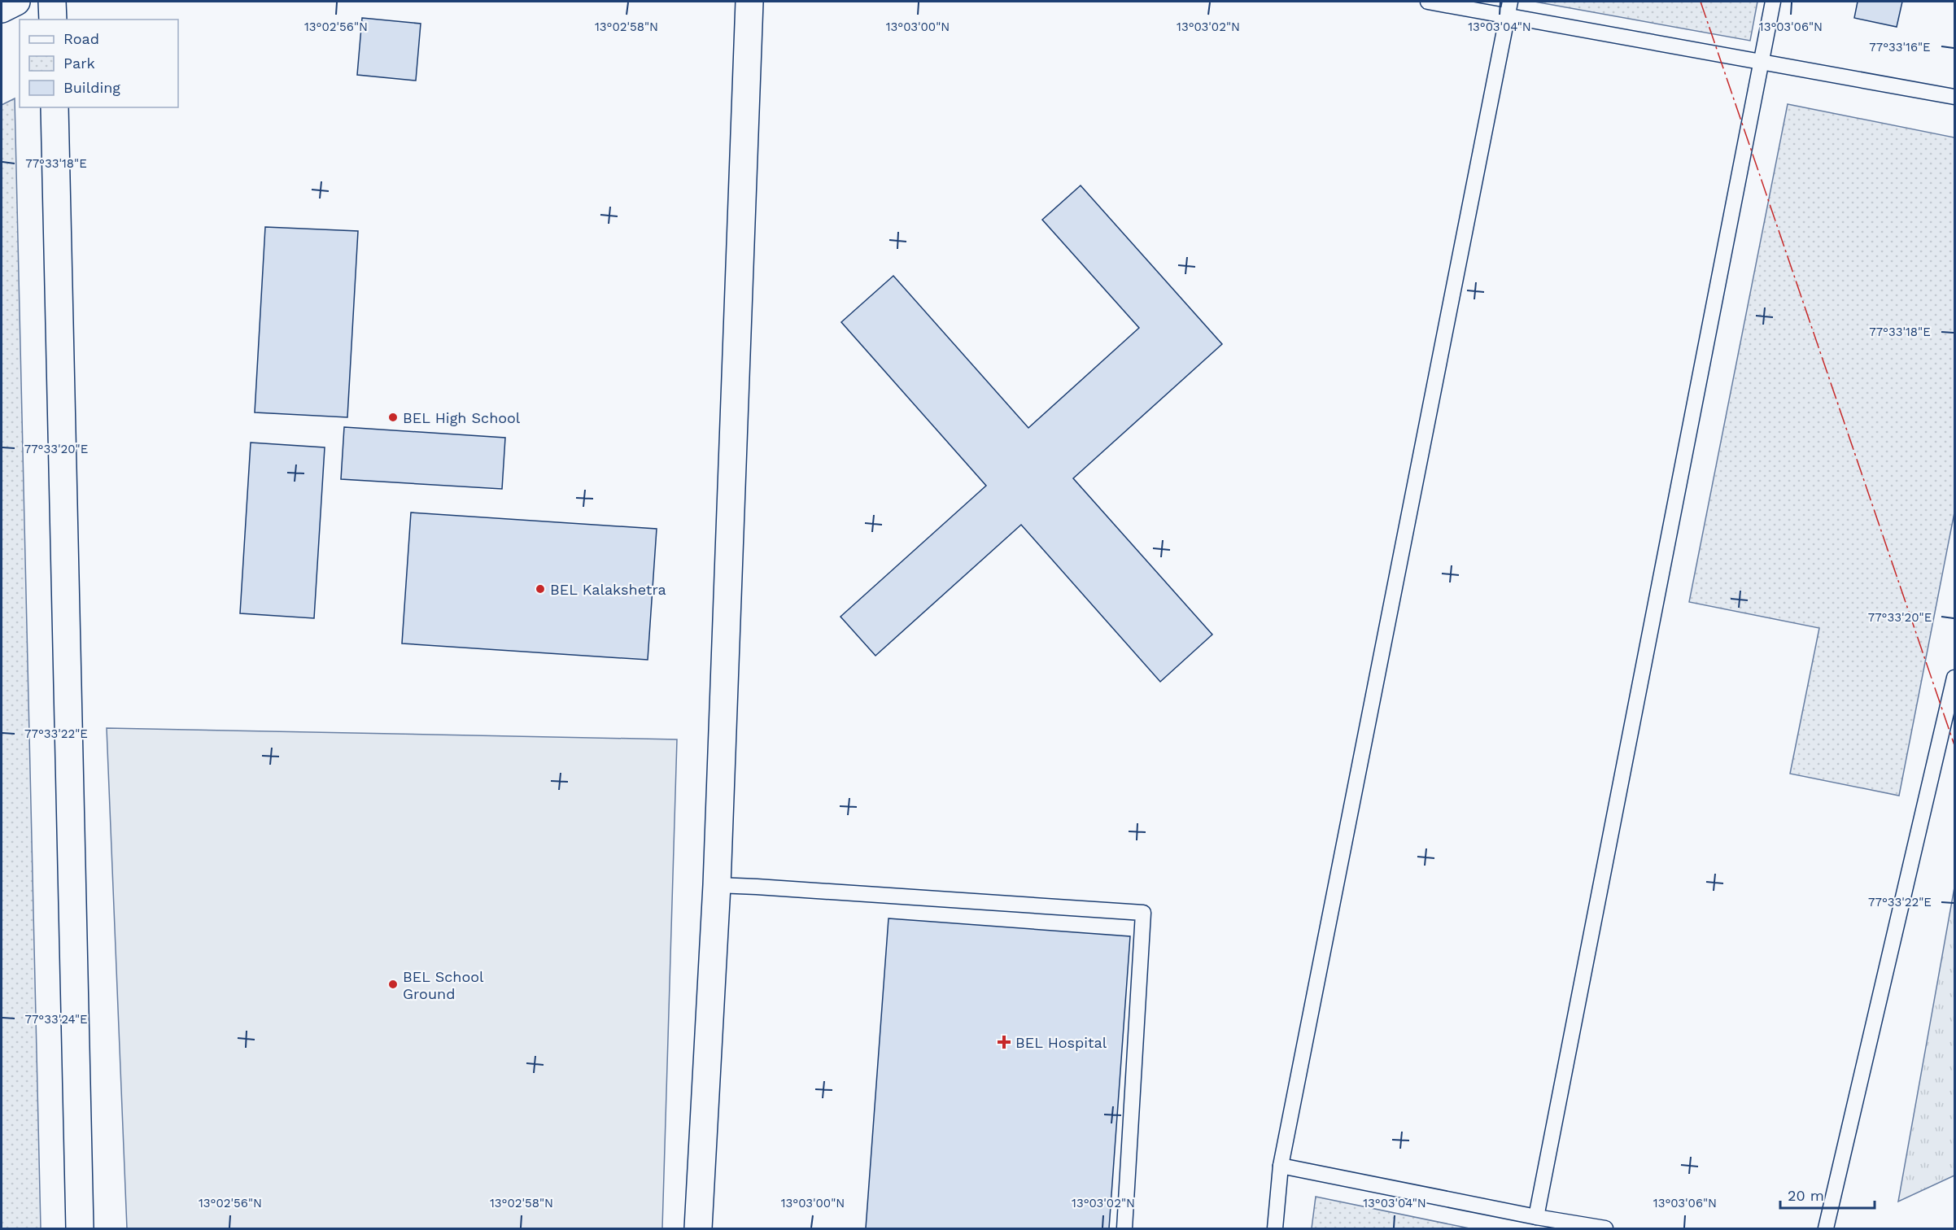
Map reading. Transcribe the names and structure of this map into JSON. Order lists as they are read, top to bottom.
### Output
{
  "places": {
    "other": ["BEL High School", "BEL Kalakshetra", "BEL School Ground"],
    "health": ["BEL Hospital"]
  },
  "legend": ["Road", "Park", "Building"],
  "scale_bar": "20 m",
  "coordinates": [
    "13°02'56\"N",
    "13°02'58\"N",
    "13°03'00\"N",
    "13°03'02\"N",
    "13°03'04\"N",
    "13°03'06\"N",
    "77°33'16\"E",
    "77°33'18\"E",
    "77°33'20\"E",
    "77°33'22\"E",
    "77°33'24\"E"
  ]
}
